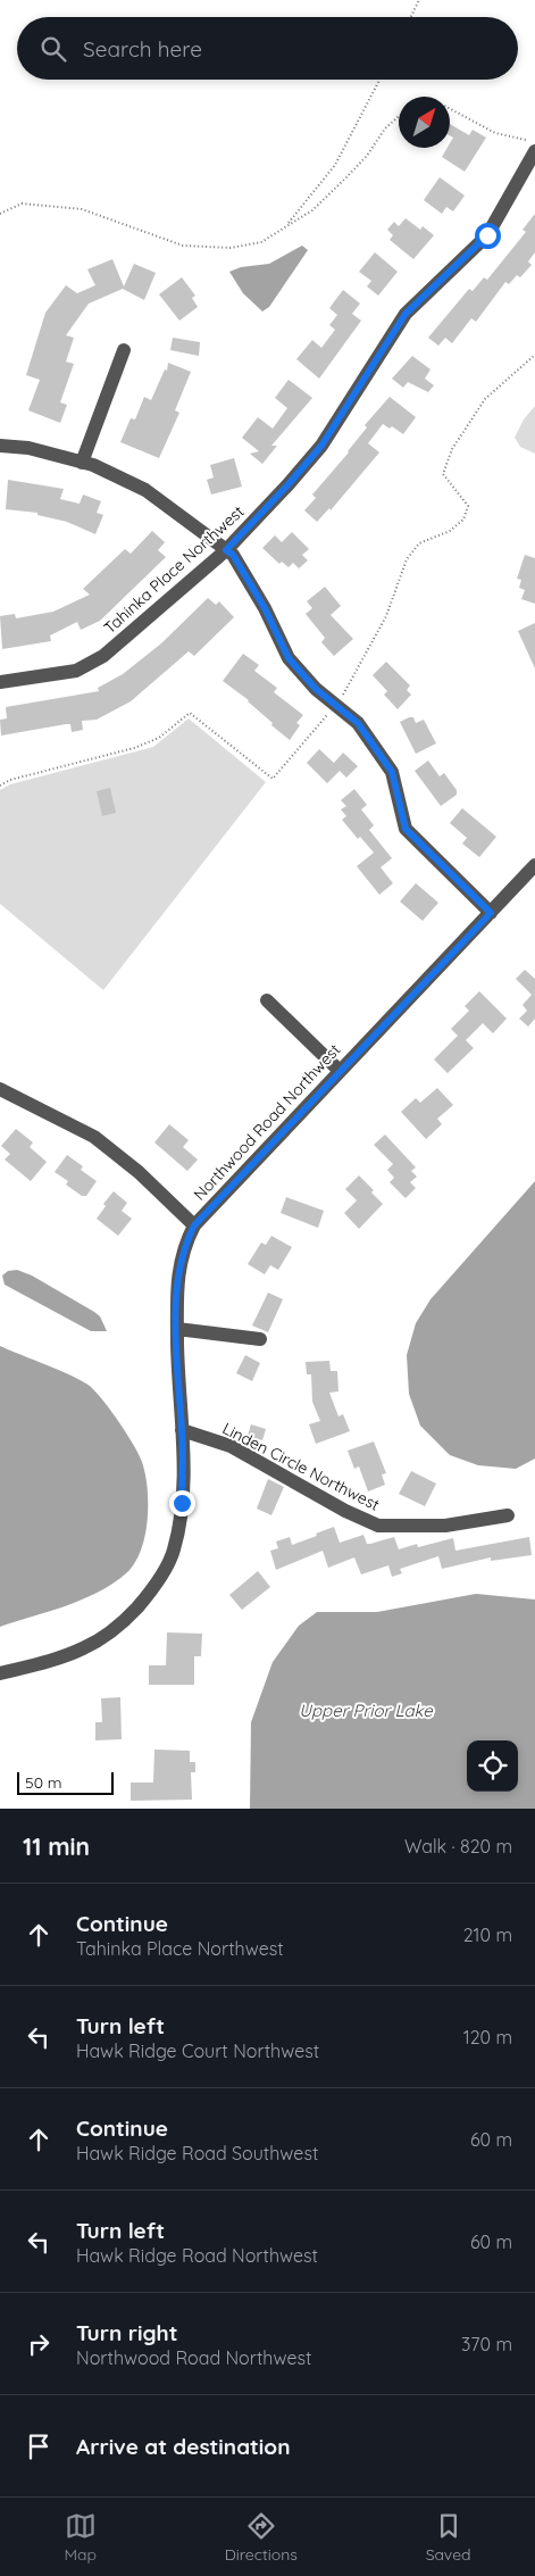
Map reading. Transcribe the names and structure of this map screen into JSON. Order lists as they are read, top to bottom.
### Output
{
  "streets": {
    "street": ["Tahinka Place Northwest", "Northwood Road Northwest", "Linden Circle Northwest"]
  },
  "crossings": [
    ["Northwood Road Northwest", "Linden Circle Northwest"]
  ],
  "water": ["Upper Prior Lake"],
  "scale_bar": "50 m",
  "north": "top right",
  "page": {
    "search": "Search here",
    "scale": "50 m",
    "heading": ["11 min", "Walk · 820 m"],
    "list": [
      ["Continue", "Tahinka Place Northwest", "210 m"],
      ["Turn left", "Hawk Ridge Court Northwest", "120 m"],
      ["Continue", "Hawk Ridge Road Southwest", "60 m"],
      ["Turn left", "Hawk Ridge Road Northwest", "60 m"],
      ["Turn right", "Northwood Road Northwest", "370 m"],
      "Arrive at destination"
    ],
    "nav": ["Map", "Directions", "Saved"]
  }
}
